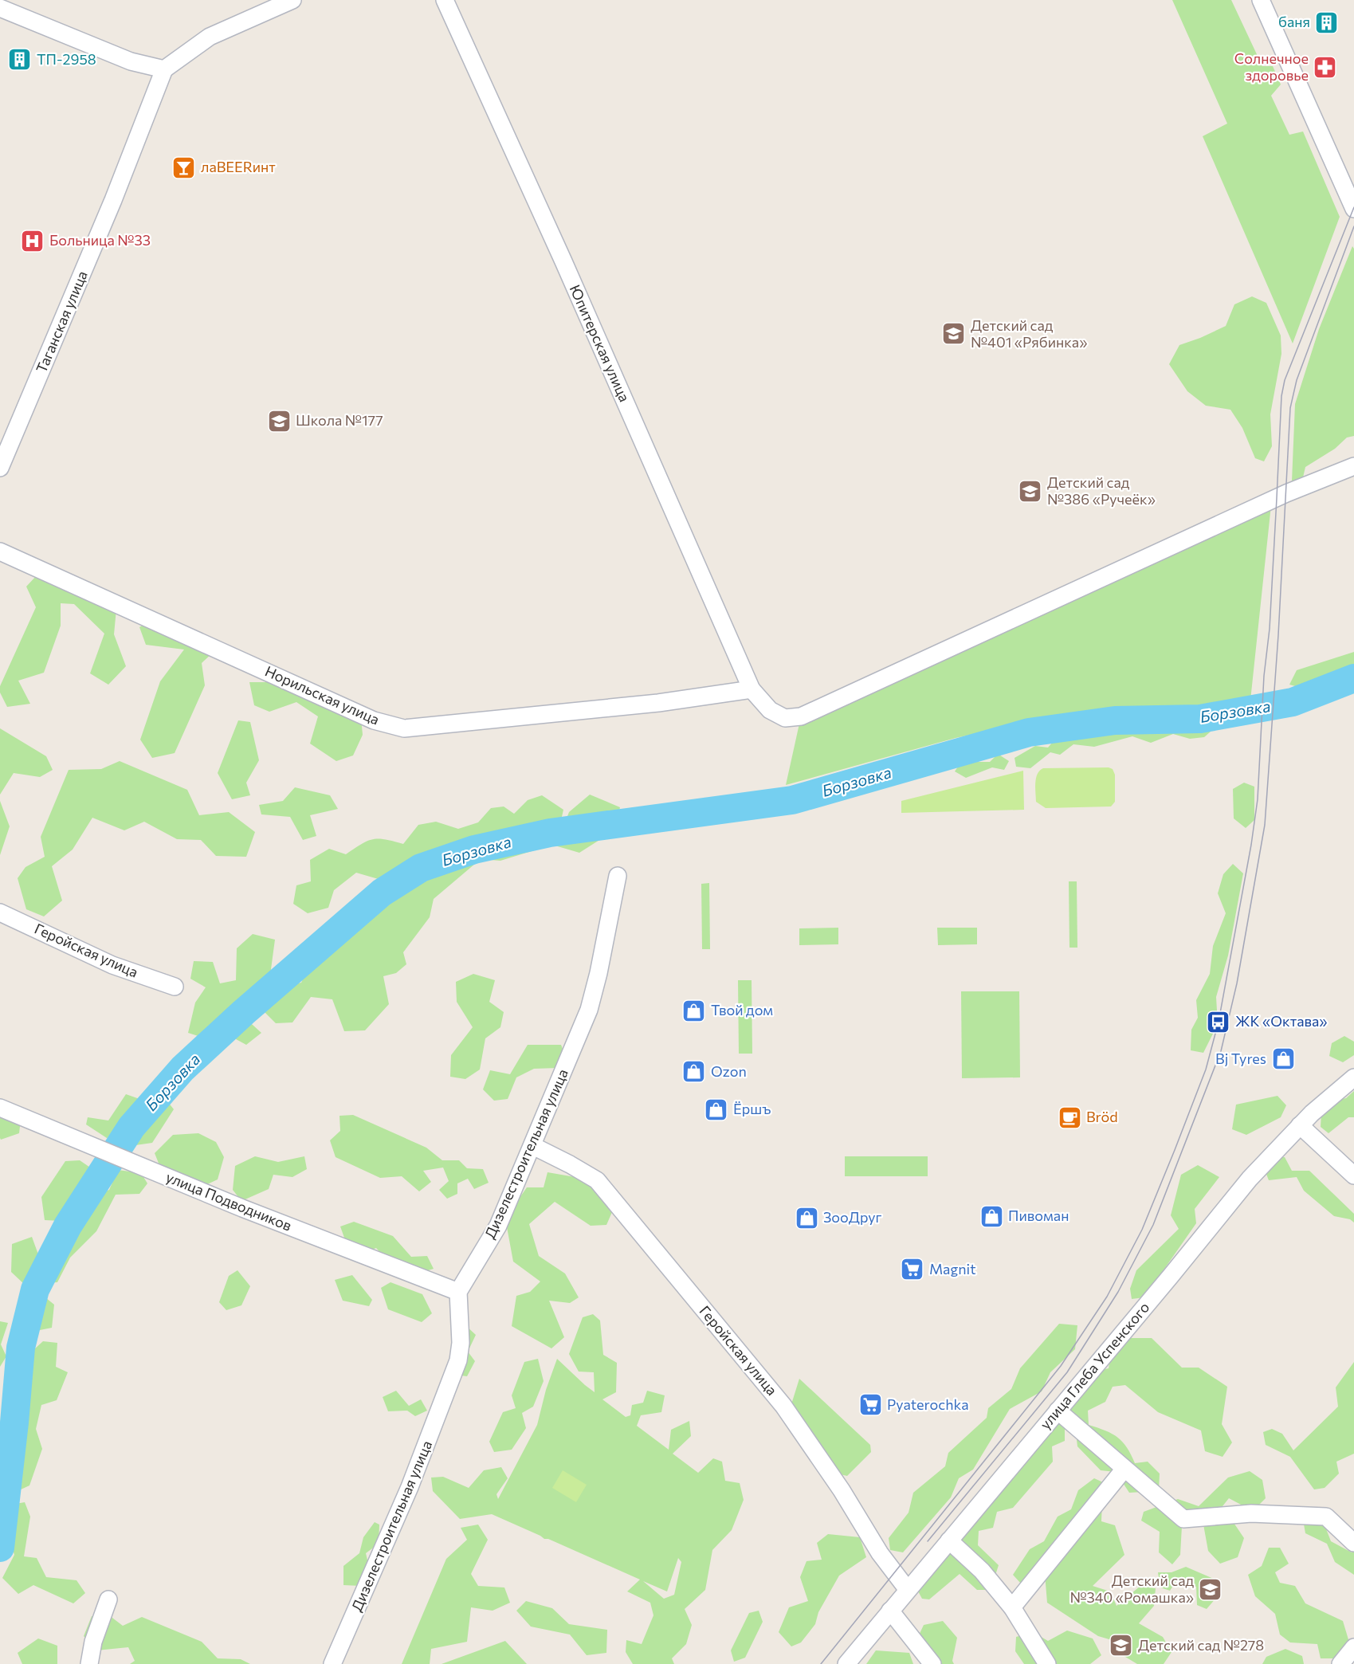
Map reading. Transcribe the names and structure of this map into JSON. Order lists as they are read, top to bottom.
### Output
{
  "streets": {
    "street": [
      "Таганская улица",
      "Юпитерская улица",
      "Норильская улица",
      "Геройская улица",
      "Дизелестроительная улица",
      "улица Подводников",
      "улица Глеба Успенского"
    ]
  },
  "crossings": [
    ["Юпитерская улица", "Норильская улица"],
    ["Геройская улица", "Дизелестроительная улица"],
    ["Геройская улица", "улица Глеба Успенского"],
    ["Дизелестроительная улица", "улица Подводников"]
  ],
  "water": ["Борзовка"],
  "places": {
    "building": ["баня", "ТП-2958"],
    "pharmacy": ["Солнечное здоровье"],
    "bar": ["лаBEERинт"],
    "hospital": ["Больница №33"],
    "school or university": [
      "Детский сад №401 «Рябинка»",
      "Школа №177",
      "Детский сад №386 «Ручеёк»",
      "Детский сад №340 «Ромашка»",
      "Детский сад №278"
    ],
    "shop": [
      "Твой дом",
      "Bj Tyres",
      "Ozon",
      "Ёршъ",
      "Пивоман",
      "ЗооДруг"
    ],
    "bus stop": ["ЖК «Октава»"],
    "cafe": ["Bröd"],
    "supermarket": ["Magnit", "Pyaterochka"]
  }
}
